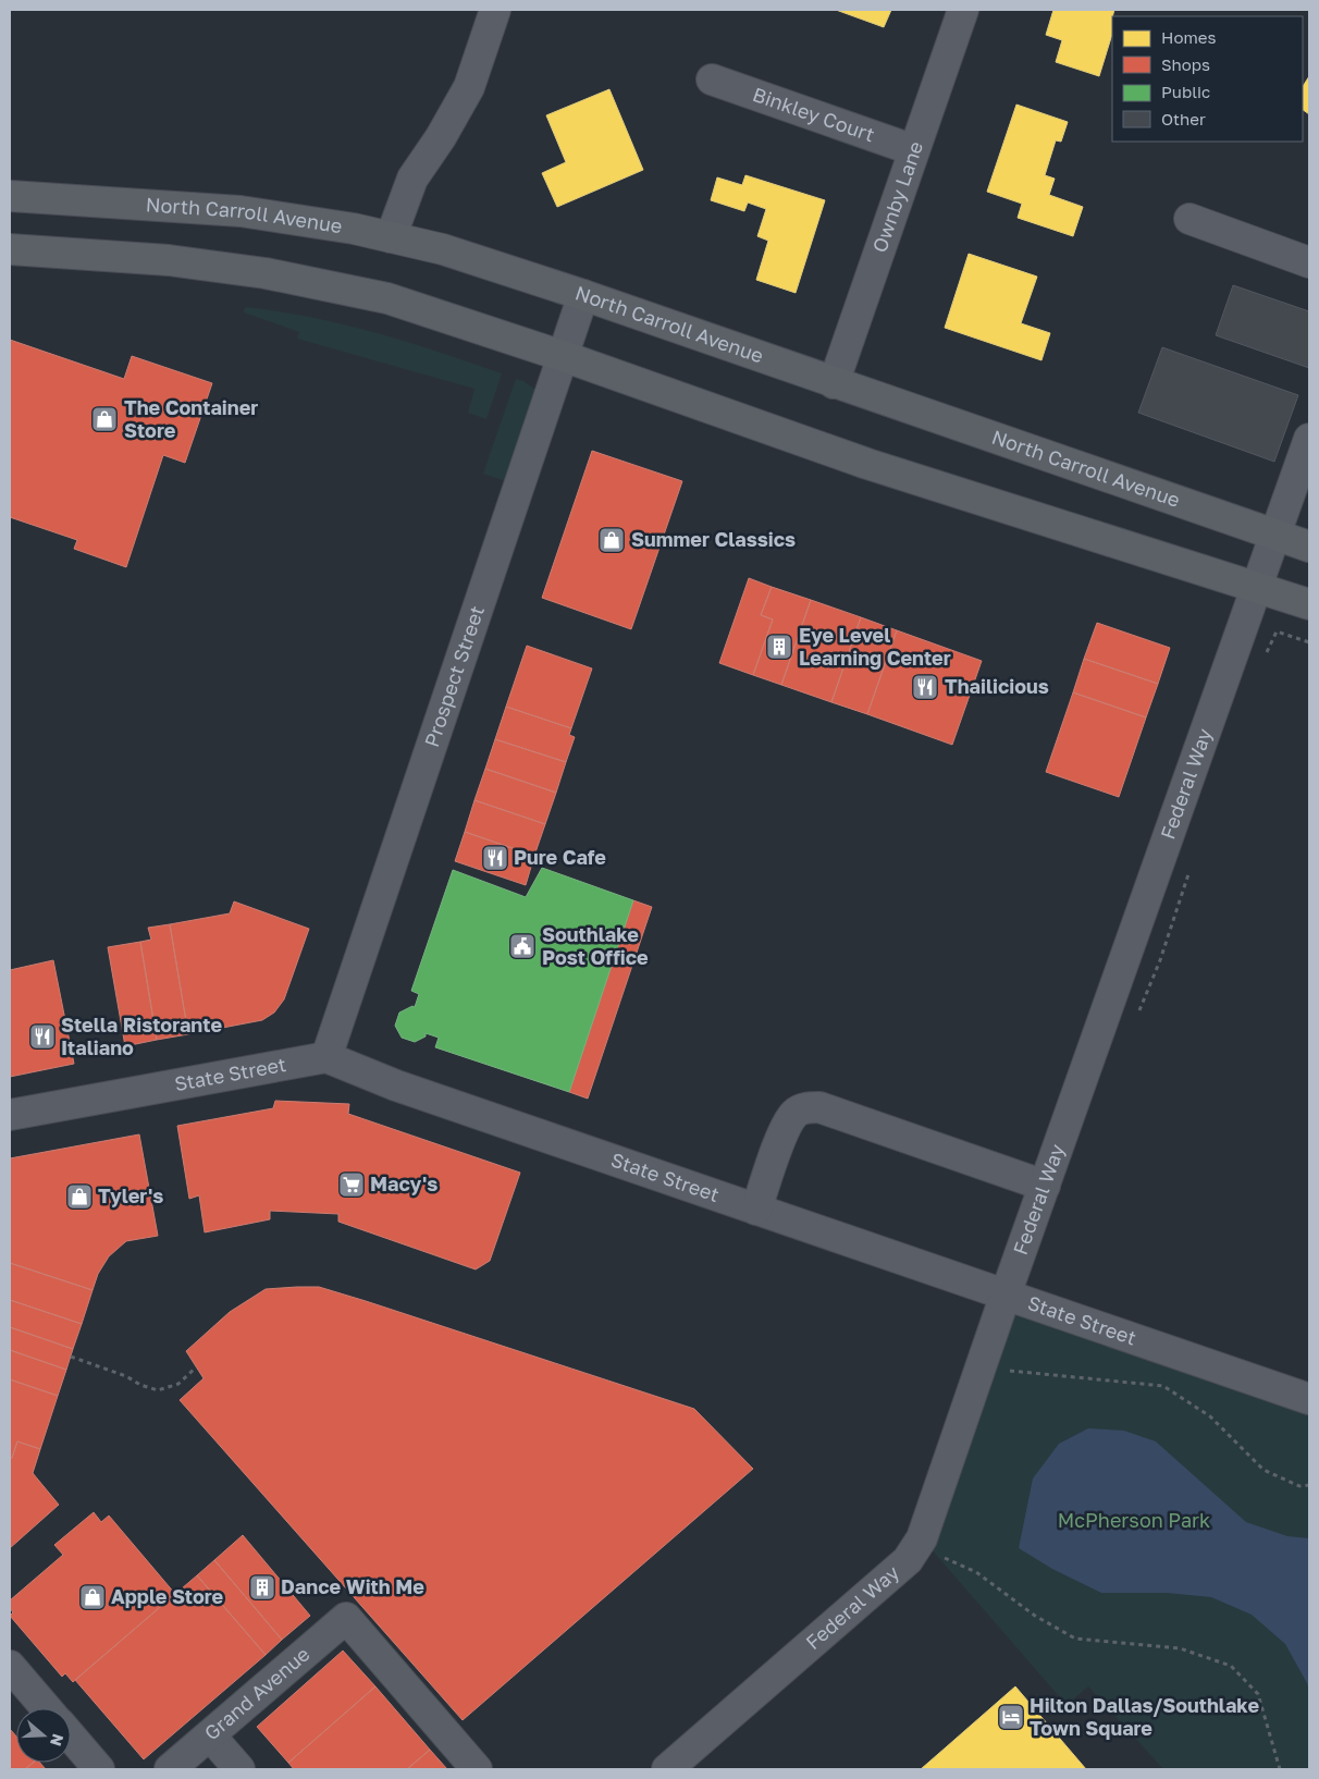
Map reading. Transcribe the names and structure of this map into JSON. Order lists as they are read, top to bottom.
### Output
{
  "streets": {
    "main road": ["North Carroll Avenue"],
    "street": [
      "Binkley Court",
      "Ownby Lane",
      "Prospect Street",
      "Federal Way",
      "State Street",
      "Grand Avenue"
    ]
  },
  "crossings": [
    ["Binkley Court", "Ownby Lane"],
    ["Ownby Lane", "North Carroll Avenue"],
    ["North Carroll Avenue", "Prospect Street"],
    ["North Carroll Avenue", "Federal Way"],
    ["Prospect Street", "State Street"],
    ["Federal Way", "State Street"]
  ],
  "parks": ["McPherson Park"],
  "places": {
    "shop": [
      "The Container Store",
      "Summer Classics",
      "Tyler's",
      "Apple Store"
    ],
    "building": ["Eye Level Learning Center", "Dance With Me"],
    "restaurant": ["Thailicious", "Pure Cafe", "Stella Ristorante Italiano"],
    "public building": ["Southlake Post Office"],
    "supermarket": ["Macy's"],
    "hotel": ["Hilton Dallas/Southlake Town Square"]
  },
  "legend": [
    "Homes",
    "Shops",
    "Public",
    "Other"
  ],
  "north": "right"
}
